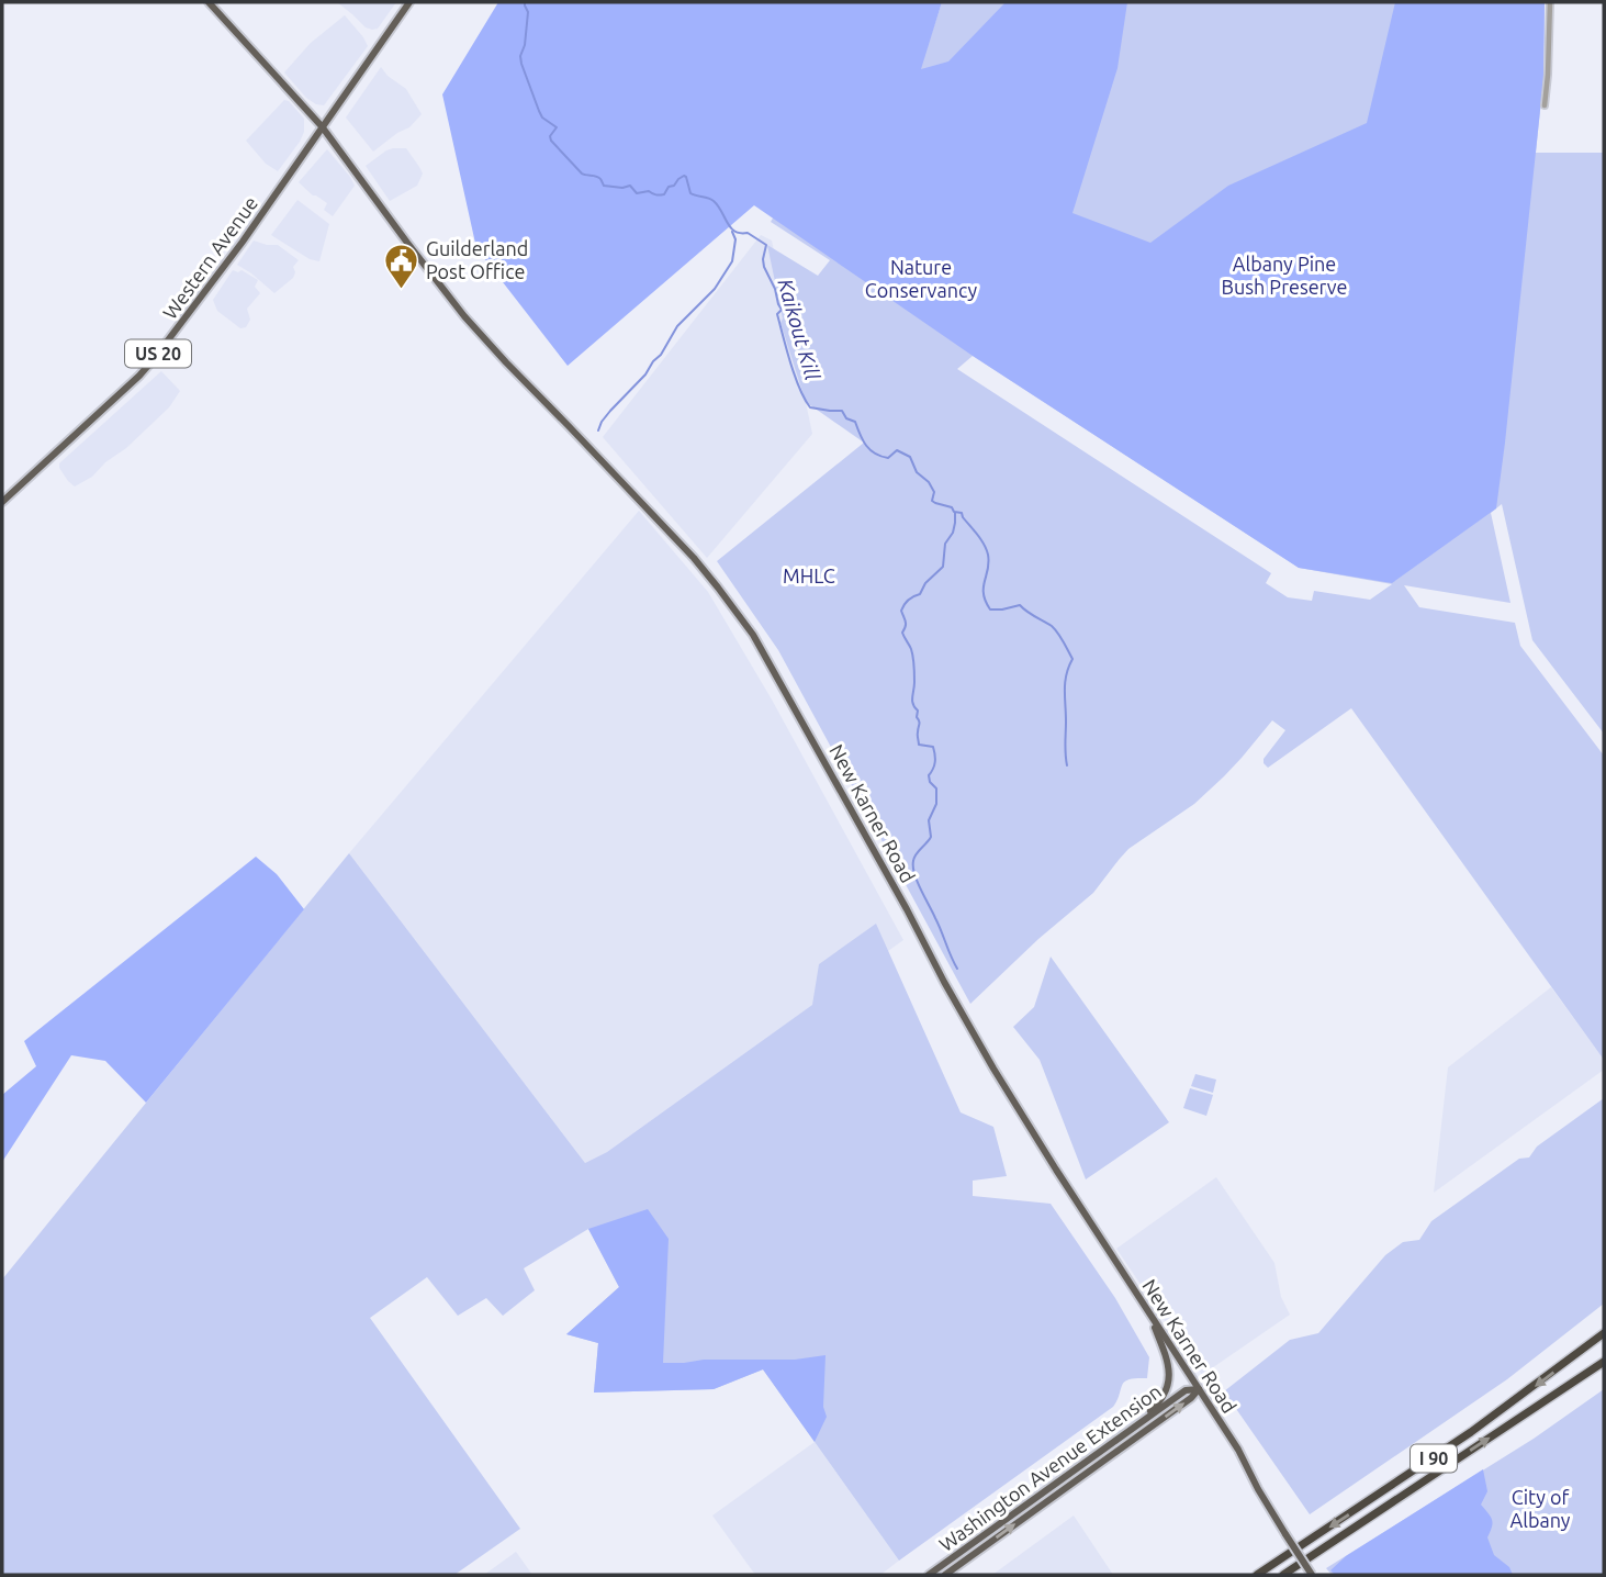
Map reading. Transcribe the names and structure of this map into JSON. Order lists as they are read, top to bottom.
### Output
{
  "streets": {
    "highway": ["I 90"],
    "main road": [
      "Western Avenue",
      "US 20",
      "New Karner Road",
      "Washington Avenue Extension"
    ]
  },
  "crossings": [
    ["Western Avenue", "New Karner Road"],
    ["New Karner Road", "Washington Avenue Extension"]
  ],
  "water": ["Kaikout Kill"],
  "parks": [
    "Albany Pine Bush Preserve",
    "Nature Conservancy",
    "MHLC",
    "City of Albany"
  ],
  "places": {
    "public building": ["Guilderland Post Office"]
  }
}
